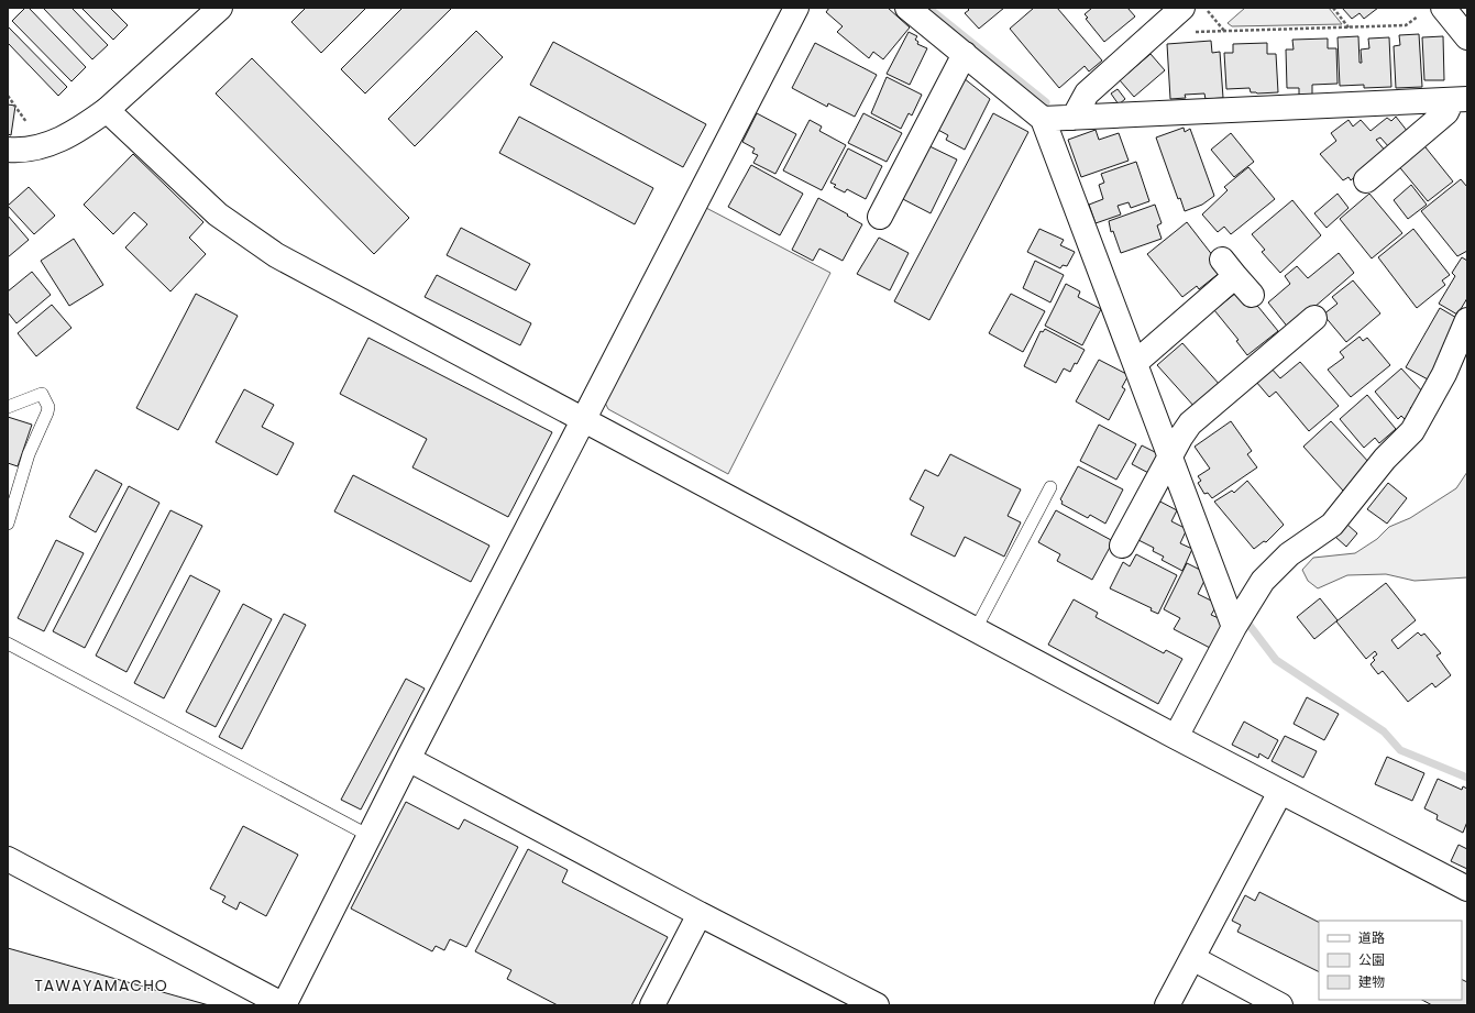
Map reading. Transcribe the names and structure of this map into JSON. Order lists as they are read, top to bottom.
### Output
{
  "districts": ["TAWAYAMACHO"],
  "legend": ["道路", "公園", "建物"]
}
